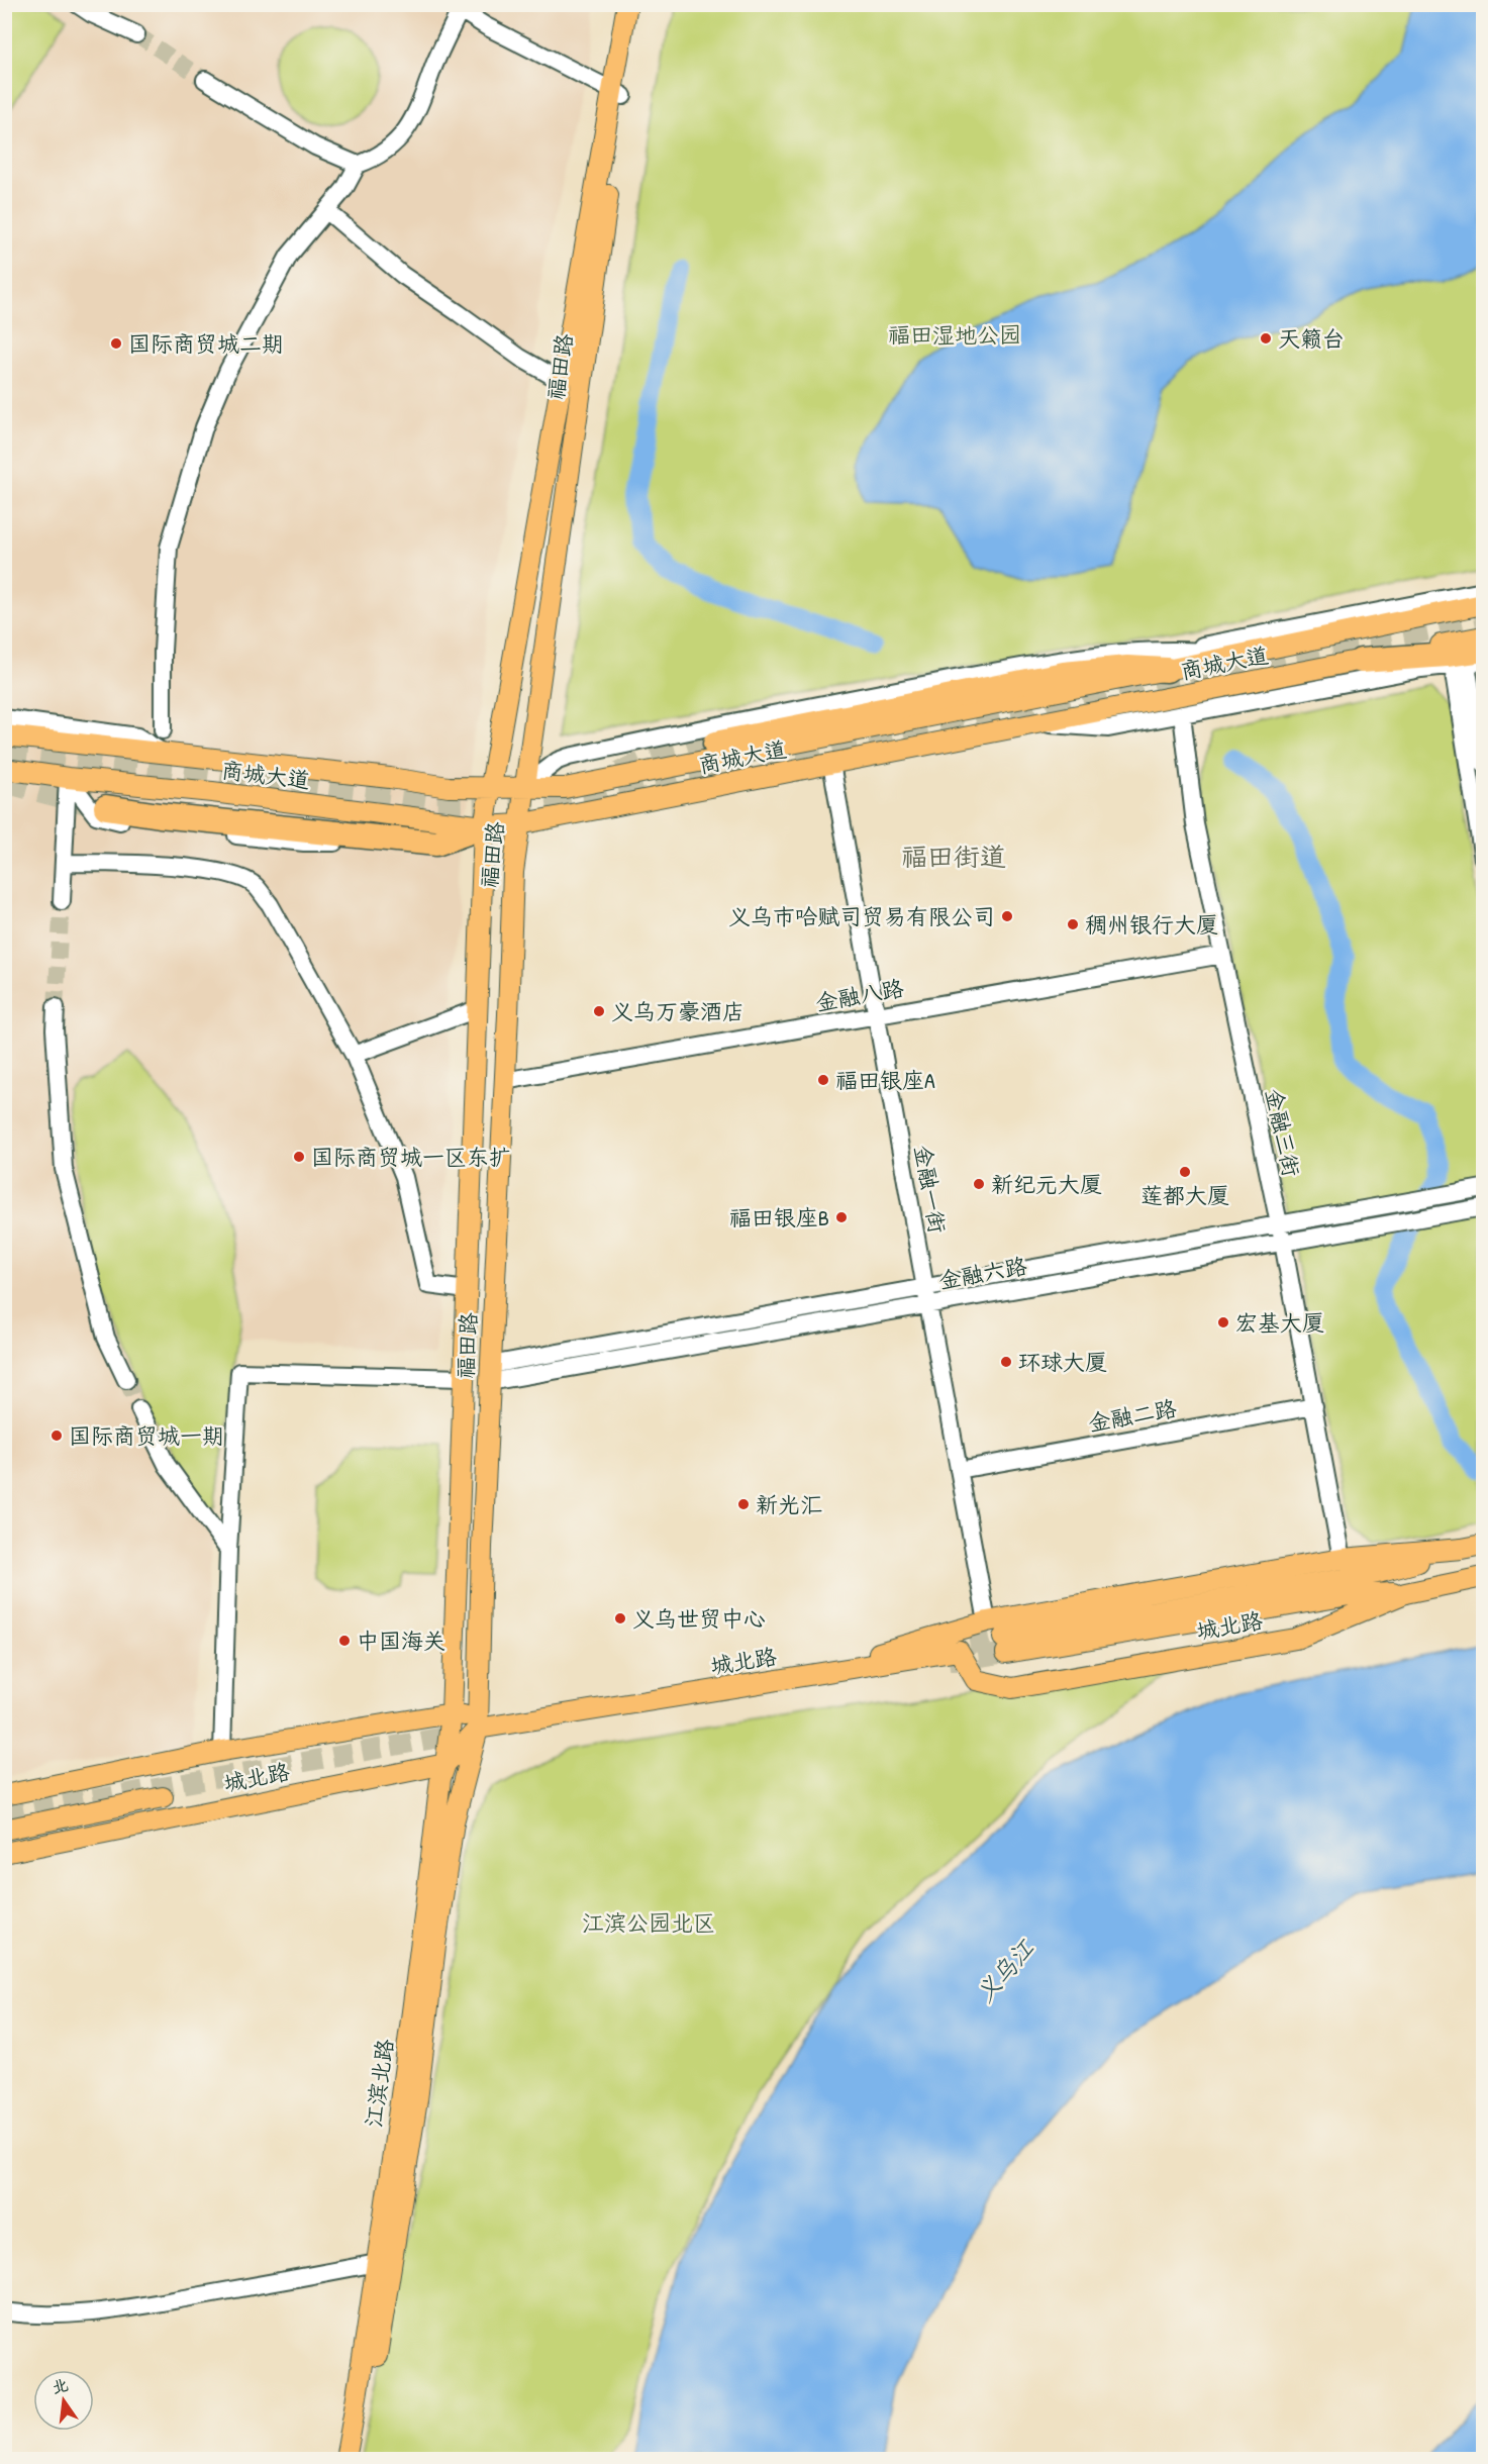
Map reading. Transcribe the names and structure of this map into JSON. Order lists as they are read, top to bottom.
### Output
{
  "streets": {
    "main road": [
      "福田路",
      "商城大道",
      "城北路",
      "江滨北路"
    ],
    "street": [
      "金融八路",
      "金融三街",
      "金融一街",
      "金融六路",
      "金融二路"
    ]
  },
  "crossings": [
    ["福田路", "商城大道"],
    ["福田路", "金融八路"],
    ["福田路", "金融六路"],
    ["福田路", "城北路"],
    ["福田路", "江滨北路"],
    ["商城大道", "金融一街"],
    ["金融八路", "金融三街"],
    ["金融八路", "金融一街"],
    ["金融三街", "金融六路"],
    ["金融三街", "金融二路"],
    ["金融三街", "城北路"],
    ["金融一街", "金融六路"],
    ["金融一街", "金融二路"],
    ["金融一街", "城北路"],
    ["城北路", "江滨北路"]
  ],
  "districts": ["福田街道"],
  "water": ["义乌江"],
  "parks": ["福田湿地公园", "江滨公园北区"],
  "places": [
    "天籁台",
    "国际商贸城二期",
    "义乌市哈赋司贸易有限公司",
    "稠州银行大厦",
    "义乌万豪酒店",
    "福田银座A",
    "国际商贸城一区东扩",
    "莲都大厦",
    "新纪元大厦",
    "福田银座B",
    "宏基大厦",
    "环球大厦",
    "国际商贸城一期",
    "新光汇",
    "义乌世贸中心",
    "中国海关"
  ],
  "north": "top"
}
